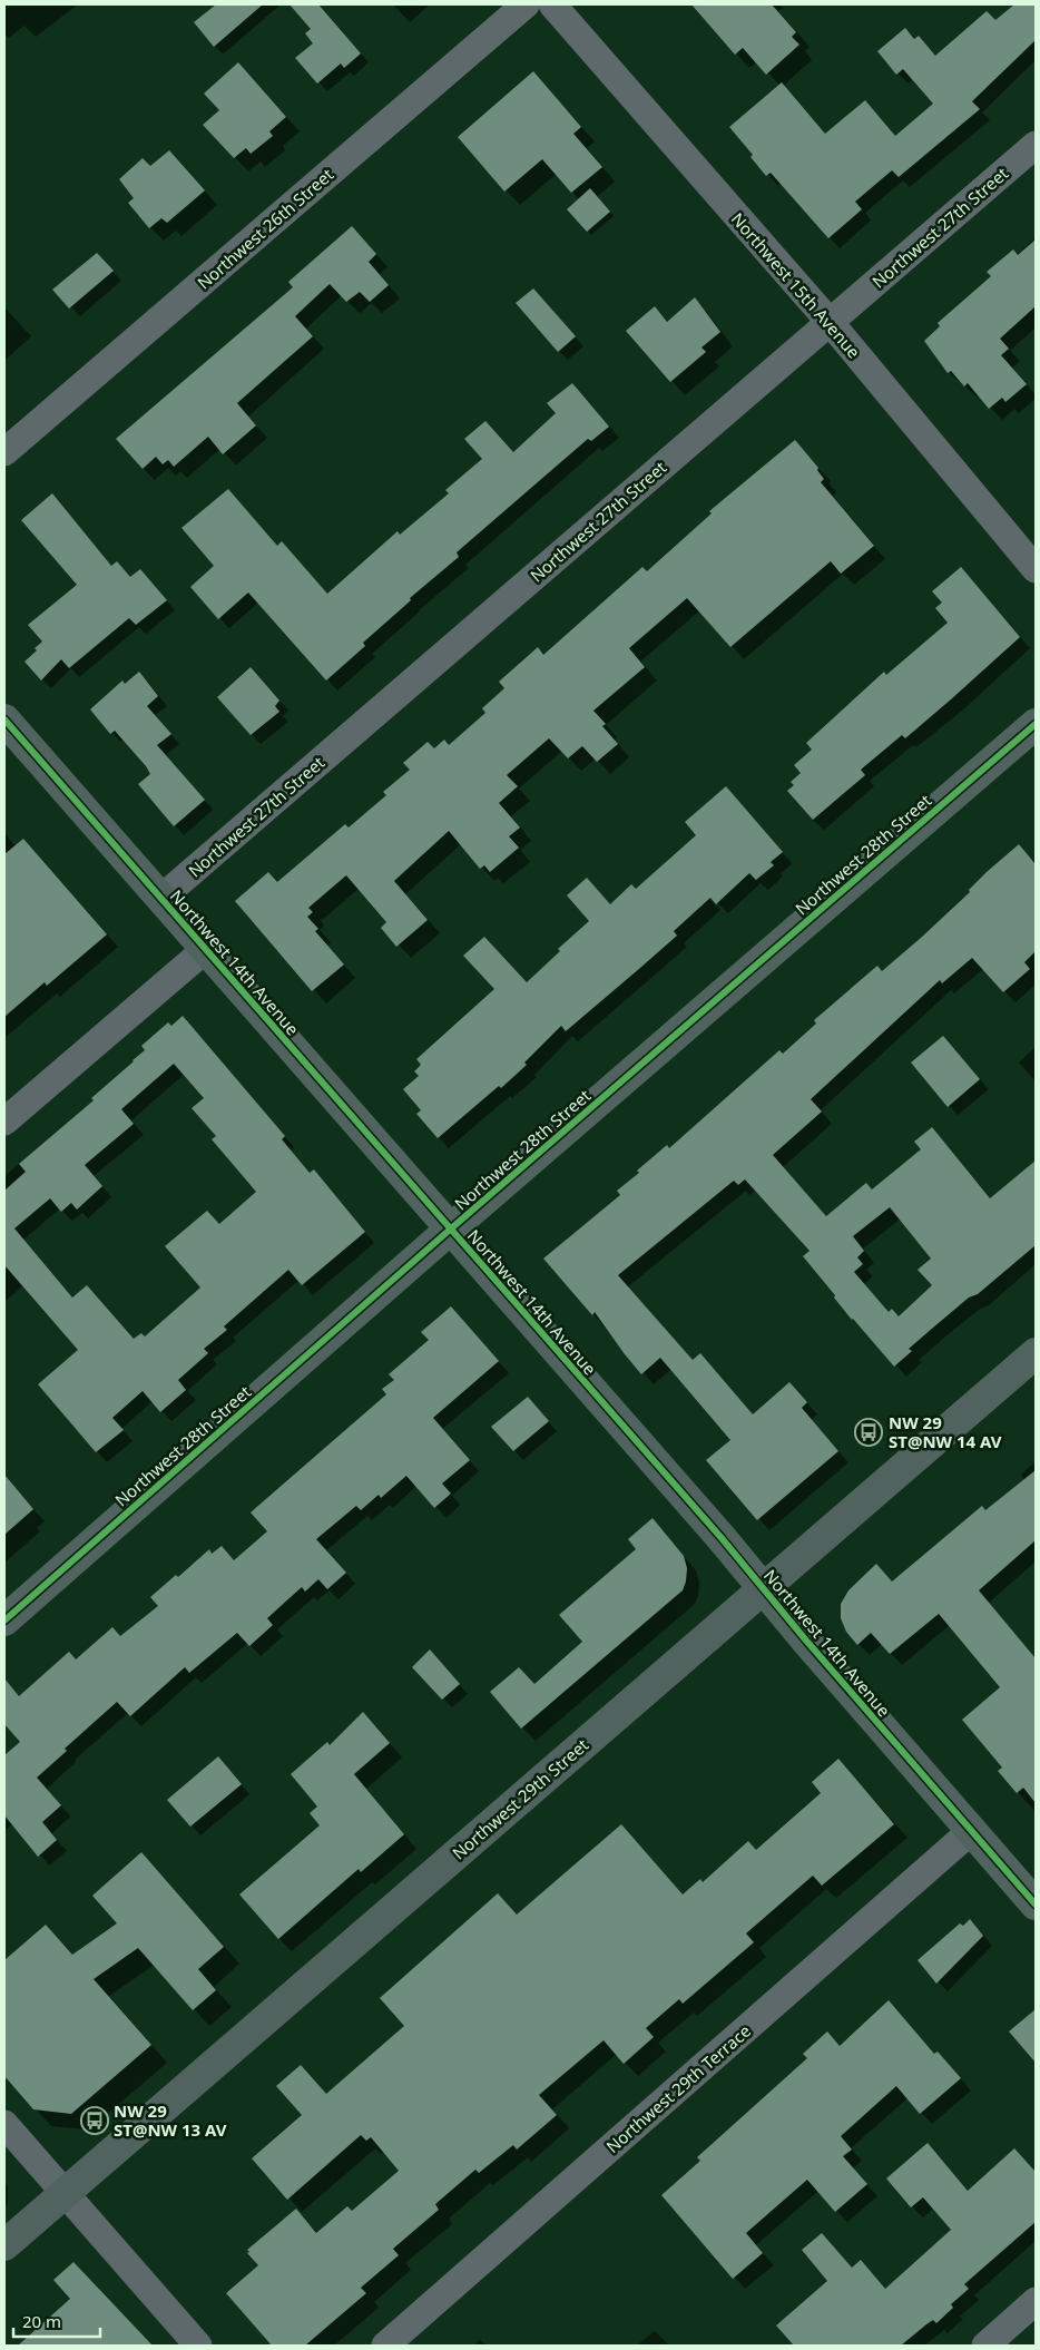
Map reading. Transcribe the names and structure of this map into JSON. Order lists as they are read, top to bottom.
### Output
{
  "streets": {
    "street": [
      "Northwest 27th Street",
      "Northwest 26th Street",
      "Northwest 15th Avenue",
      "Northwest 28th Street",
      "Northwest 14th Avenue",
      "Northwest 29th Street",
      "Northwest 29th Terrace"
    ]
  },
  "crossings": [
    ["Northwest 27th Street", "Northwest 15th Avenue"],
    ["Northwest 27th Street", "Northwest 14th Avenue"],
    ["Northwest 28th Street", "Northwest 14th Avenue"],
    ["Northwest 14th Avenue", "Northwest 29th Street"],
    ["Northwest 14th Avenue", "Northwest 29th Terrace"]
  ],
  "places": {
    "bus stop": ["NW 29 ST@NW 14 AV", "NW 29 ST@NW 13 AV"]
  },
  "scale_bar": "20 m"
}
